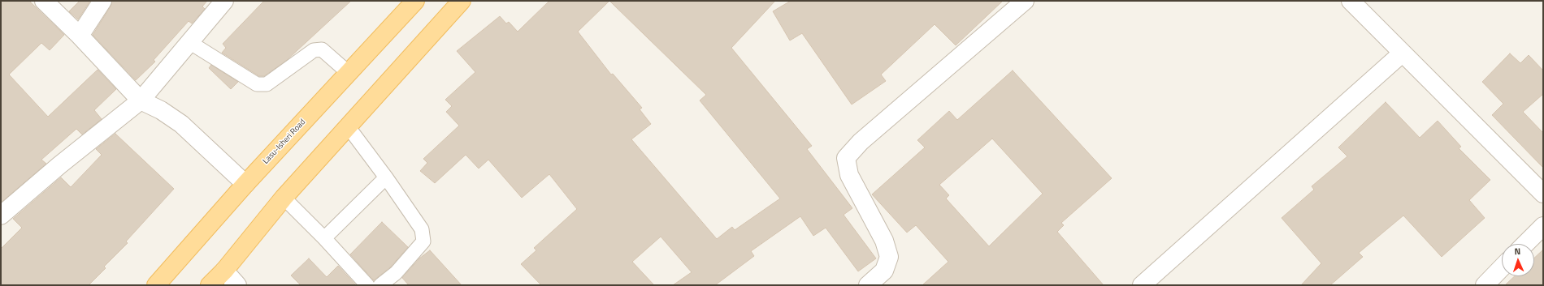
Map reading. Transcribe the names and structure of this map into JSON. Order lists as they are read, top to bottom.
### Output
{
  "streets": {
    "main road": ["Lasu-Isheri Road"]
  },
  "north": "top"
}
